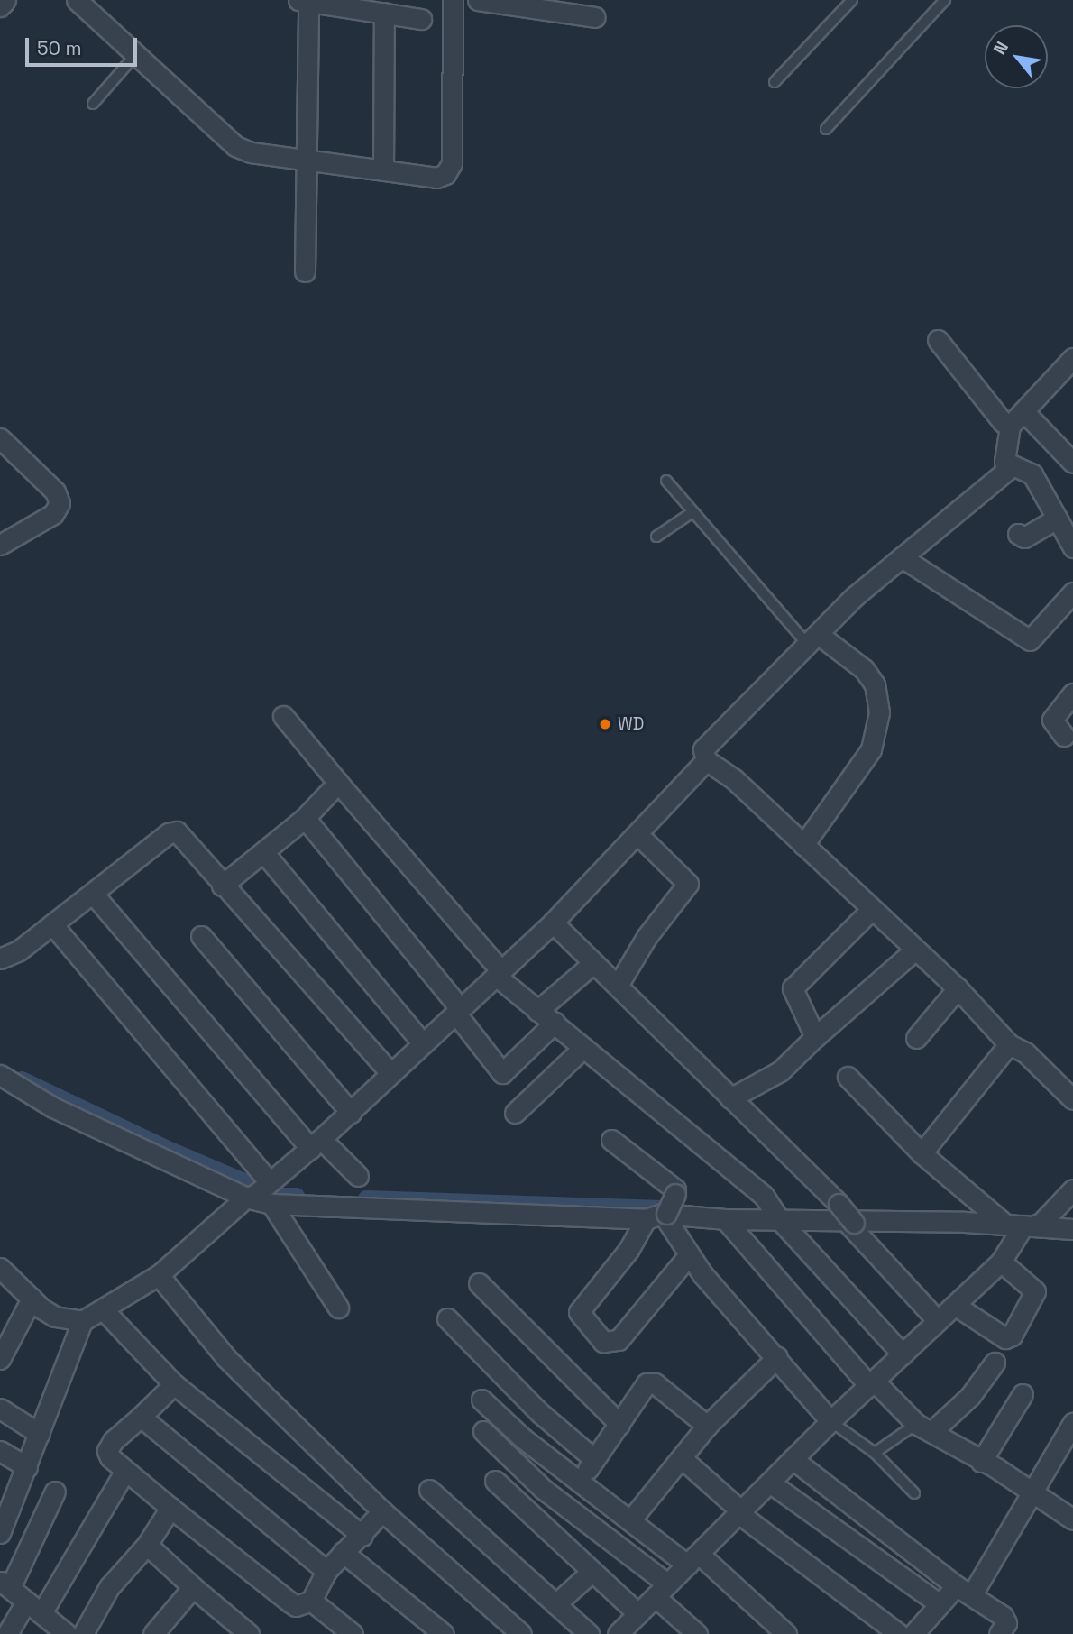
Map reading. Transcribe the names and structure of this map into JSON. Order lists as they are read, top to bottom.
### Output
{
  "places": ["WD"],
  "scale_bar": "50 m",
  "north": "top left"
}
